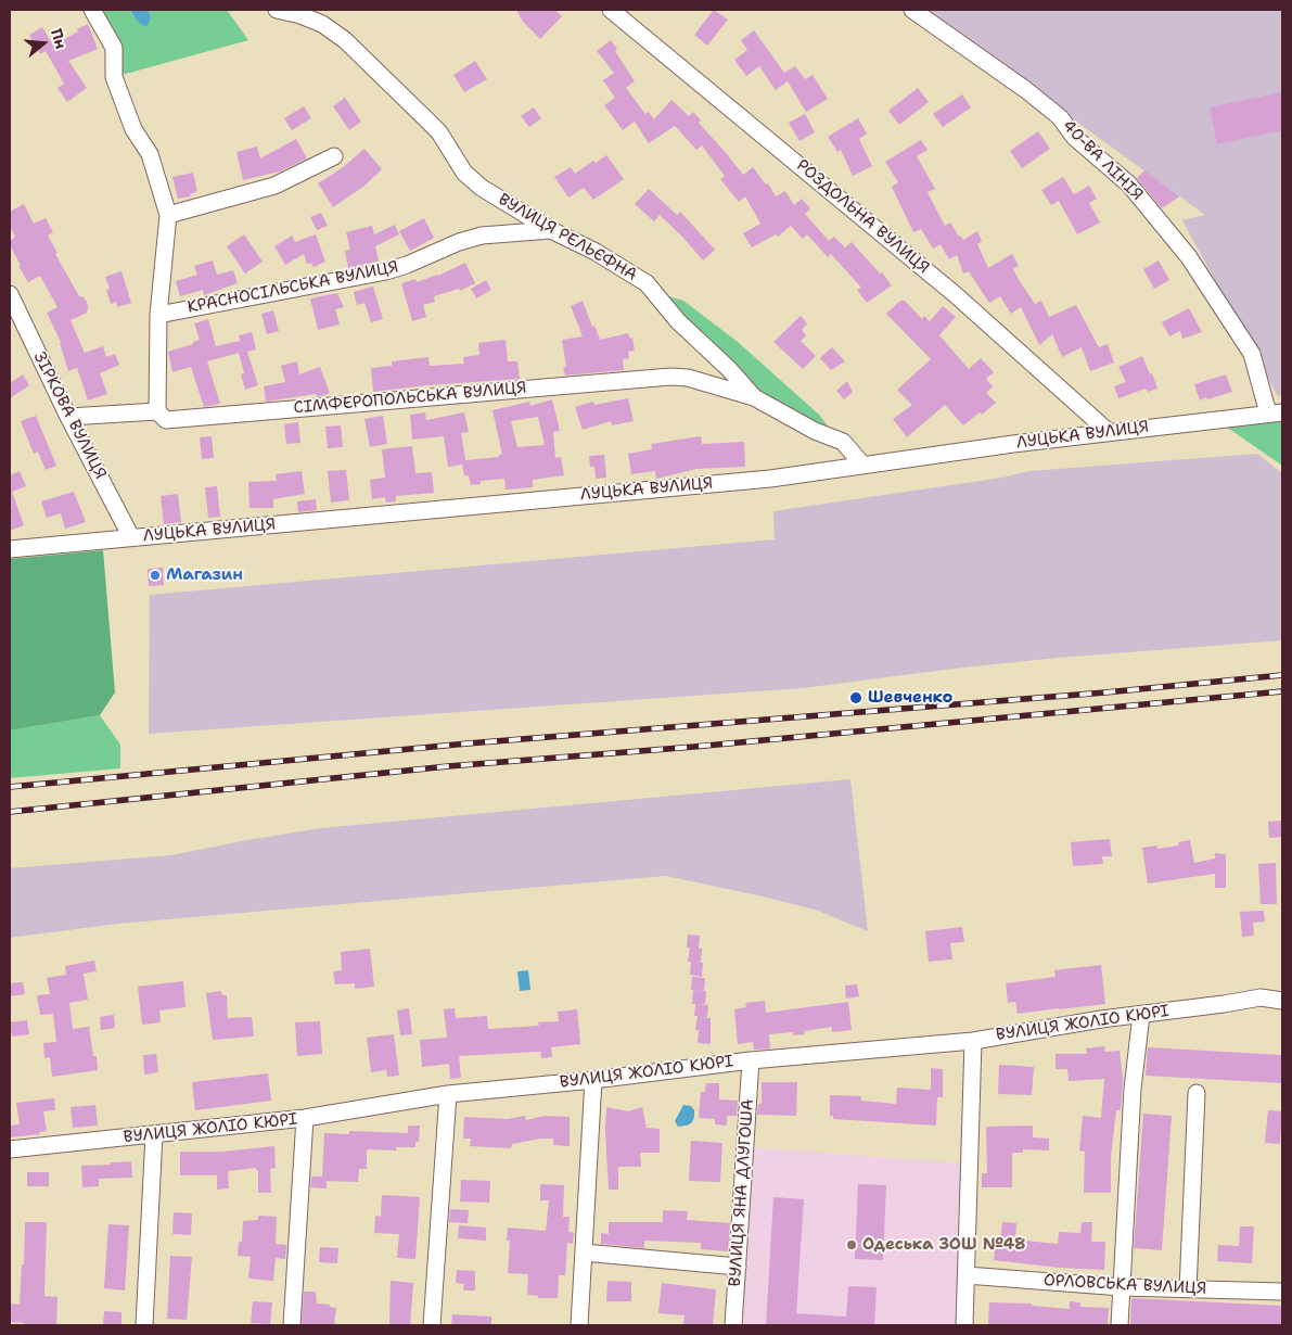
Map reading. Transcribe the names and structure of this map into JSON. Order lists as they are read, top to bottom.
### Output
{
  "streets": {
    "street": [
      "40-ВА ЛІНІЯ",
      "РОЗДОЛЬНА ВУЛИЦЯ",
      "ВУЛИЦЯ РЕЛЬЄФНА",
      "КРАСНОСІЛЬСЬКА ВУЛИЦЯ",
      "СІМФЕРОПОЛЬСЬКА ВУЛИЦЯ",
      "ЗІРКОВА ВУЛИЦЯ",
      "ЛУЦЬКА ВУЛИЦЯ",
      "ВУЛИЦЯ ЖОЛІО КЮРІ",
      "ВУЛИЦЯ ЯНА ДЛУГОША",
      "ОРЛОВСЬКА ВУЛИЦЯ"
    ]
  },
  "crossings": [
    ["40-ВА ЛІНІЯ", "ЛУЦЬКА ВУЛИЦЯ"],
    ["РОЗДОЛЬНА ВУЛИЦЯ", "ЛУЦЬКА ВУЛИЦЯ"],
    ["ВУЛИЦЯ РЕЛЬЄФНА", "КРАСНОСІЛЬСЬКА ВУЛИЦЯ"],
    ["ВУЛИЦЯ РЕЛЬЄФНА", "СІМФЕРОПОЛЬСЬКА ВУЛИЦЯ"],
    ["ВУЛИЦЯ РЕЛЬЄФНА", "ЛУЦЬКА ВУЛИЦЯ"],
    ["СІМФЕРОПОЛЬСЬКА ВУЛИЦЯ", "ЗІРКОВА ВУЛИЦЯ"],
    ["ЗІРКОВА ВУЛИЦЯ", "ЛУЦЬКА ВУЛИЦЯ"],
    ["ВУЛИЦЯ ЖОЛІО КЮРІ", "ВУЛИЦЯ ЯНА ДЛУГОША"]
  ],
  "places": ["Магазин", "Шевченко", "Одеська ЗОШ №48"],
  "north": "right"
}
